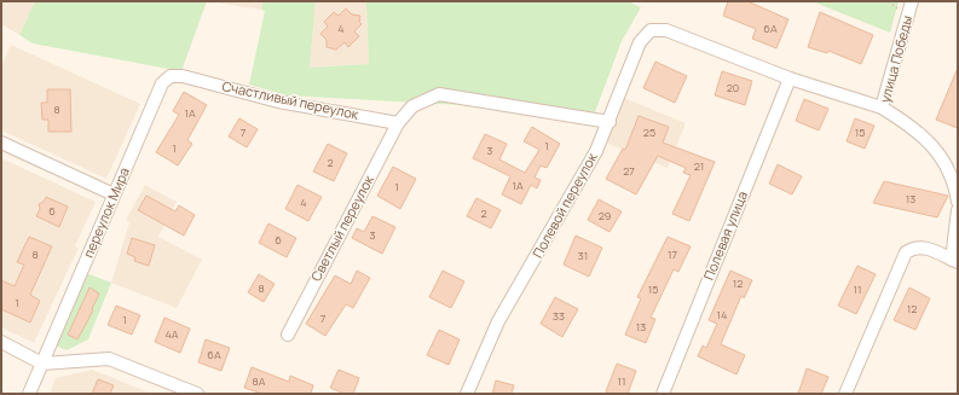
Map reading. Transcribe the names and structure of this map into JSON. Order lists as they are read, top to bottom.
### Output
{
  "streets": {
    "street": [
      "улица Победы",
      "Счастливый переулок",
      "Полевой переулок",
      "переулок Мира",
      "Светлый переулок",
      "Полевая улица"
    ]
  },
  "crossings": [
    ["Счастливый переулок", "переулок Мира"],
    ["Счастливый переулок", "Светлый переулок"],
    ["Полевой переулок", "Светлый переулок"],
    ["Полевой переулок", "Полевая улица"]
  ],
  "house_numbers": [
    "4",
    "6А",
    "20",
    "8",
    "1А",
    "7",
    "25",
    "15",
    "1",
    "1",
    "3",
    "2",
    "21",
    "27",
    "1А",
    "1",
    "13",
    "4",
    "6",
    "2",
    "29",
    "3",
    "6",
    "8",
    "17",
    "31",
    "12",
    "8",
    "15",
    "11",
    "1",
    "12",
    "14",
    "33",
    "7",
    "1",
    "13",
    "4А",
    "6А",
    "8А",
    "11"
  ]
}
